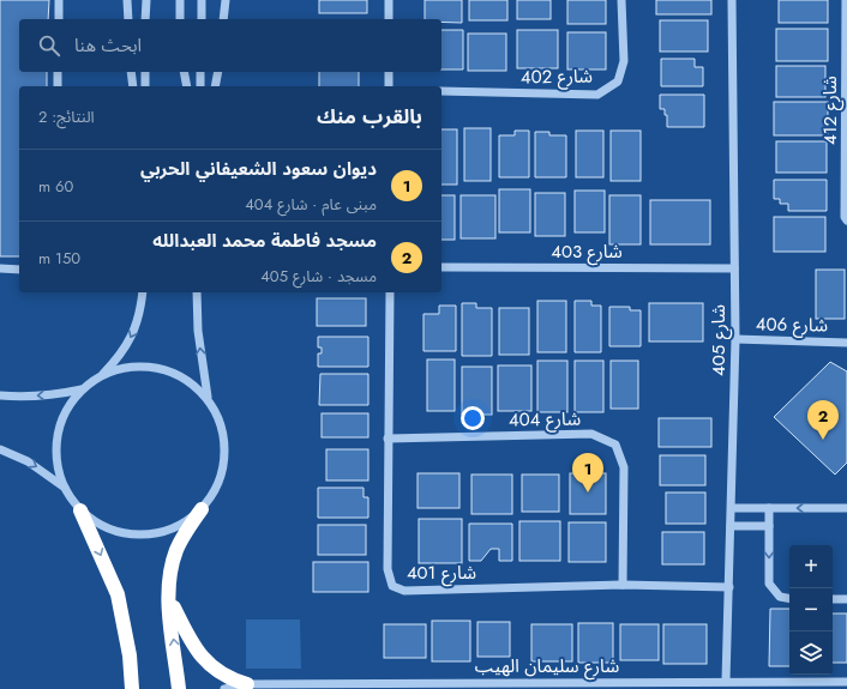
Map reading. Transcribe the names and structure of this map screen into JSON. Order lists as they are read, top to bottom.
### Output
{
  "streets": {
    "street": [
      "شارع 402",
      "شارع 412",
      "شارع 403",
      "شارع 406",
      "شارع 405",
      "شارع 404",
      "شارع 401",
      "شارع سليمان الهيب"
    ]
  },
  "crossings": [
    ["شارع 403", "شارع 405"],
    ["شارع 406", "شارع 405"],
    ["شارع 405", "شارع 401"],
    ["شارع 405", "شارع سليمان الهيب"],
    ["شارع 404", "شارع 401"]
  ],
  "page": {
    "search": "ابحث هنا",
    "heading": ["بالقرب منك", "النتائج: 2"],
    "list": [
      {
        "mark": "1",
        "name": "ديوان سعود الشعيفاني الحربي",
        "note": "مبنى عام · شارع 404",
        "value": "60 m"
      },
      {
        "mark": "2",
        "name": "مسجد فاطمة محمد العبدالله",
        "note": "مسجد · شارع 405",
        "value": "150 m"
      }
    ],
    "pins": ["2", "1"],
    "map_buttons": ["+", "−"]
  }
}
